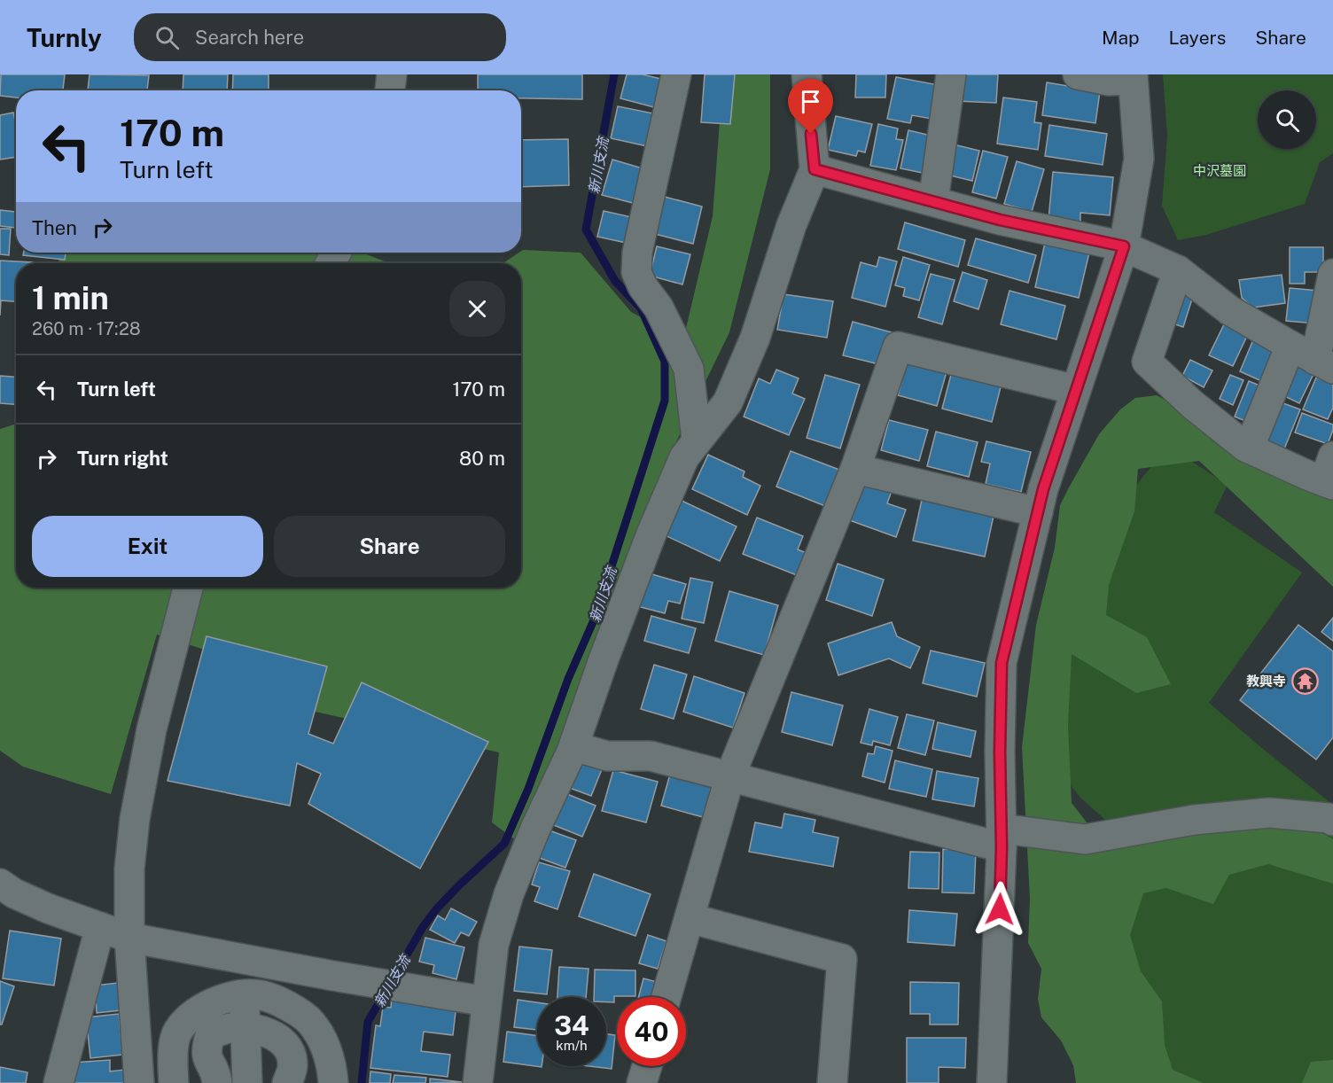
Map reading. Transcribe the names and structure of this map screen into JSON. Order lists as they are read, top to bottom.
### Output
{
  "water": ["新川支流"],
  "parks": ["中沢墓園"],
  "places": {
    "temple": ["教興寺"]
  },
  "page": {
    "header": "Turnly",
    "search": "Search here",
    "nav": ["Map", "Layers", "Share"],
    "turn": ["170 m", "Turn left"],
    "then": "Then",
    "heading": ["1 min", "260 m · 17:28"],
    "list": [
      {
        "name": "Turn left",
        "value": "170 m"
      },
      {
        "name": "Turn right",
        "value": "80 m"
      }
    ],
    "buttons": ["Exit", "Share"],
    "speed": "34 km/h",
    "limit": "40"
  }
}
